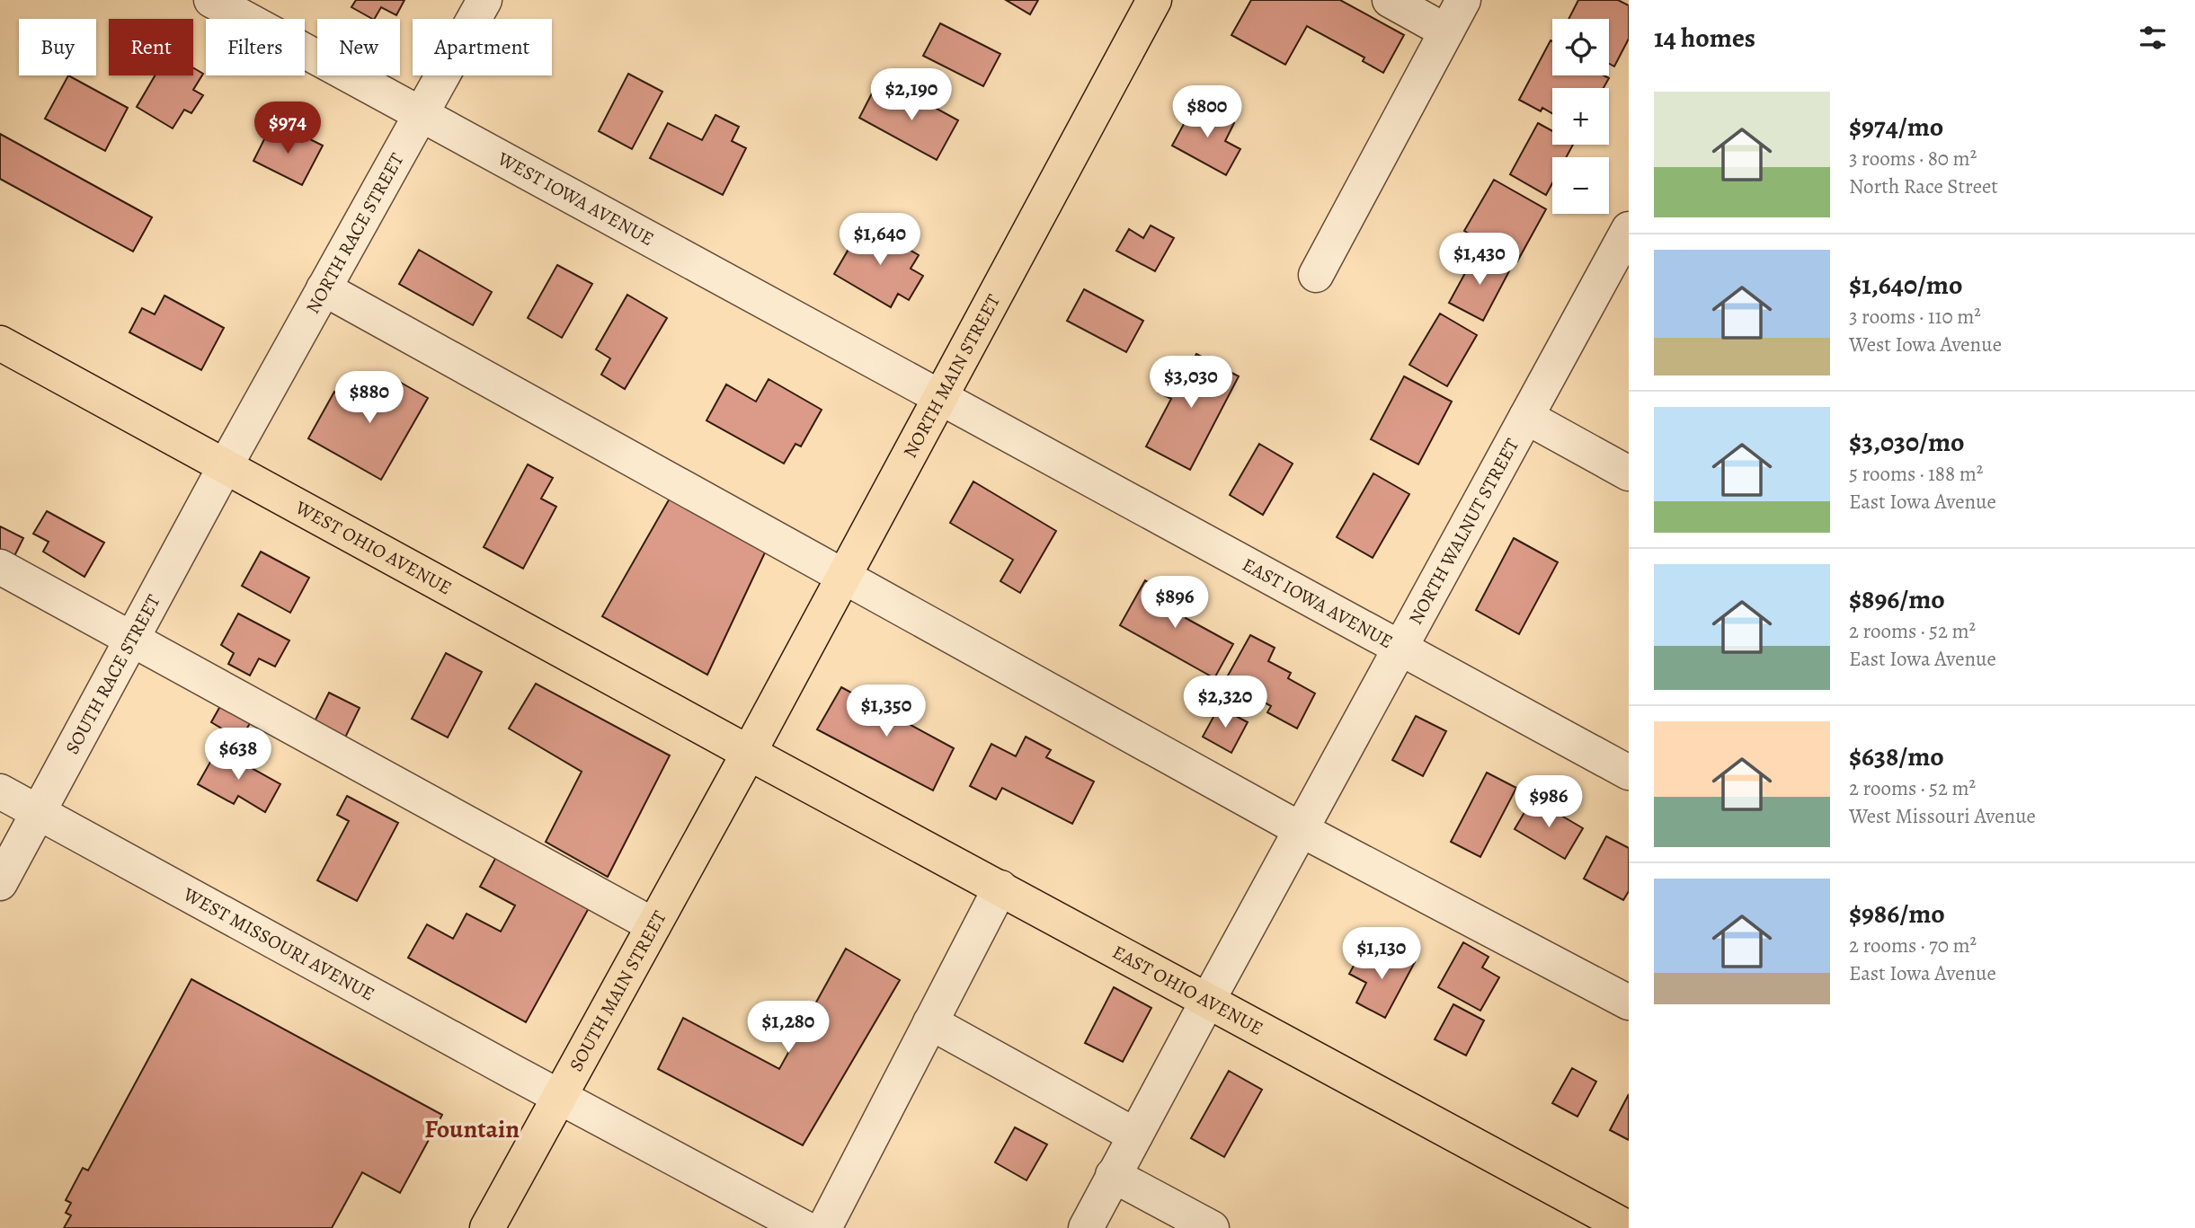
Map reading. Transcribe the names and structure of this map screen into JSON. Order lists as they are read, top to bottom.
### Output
{
  "streets": {
    "main road": [
      "NORTH MAIN STREET",
      "WEST OHIO AVENUE",
      "EAST OHIO AVENUE",
      "SOUTH MAIN STREET"
    ],
    "street": [
      "WEST IOWA AVENUE",
      "NORTH RACE STREET",
      "NORTH WALNUT STREET",
      "EAST IOWA AVENUE",
      "SOUTH RACE STREET",
      "WEST MISSOURI AVENUE"
    ]
  },
  "crossings": [
    ["WEST IOWA AVENUE", "NORTH RACE STREET"],
    ["WEST IOWA AVENUE", "NORTH MAIN STREET"],
    ["WEST IOWA AVENUE", "EAST IOWA AVENUE"],
    ["NORTH RACE STREET", "WEST OHIO AVENUE"],
    ["NORTH RACE STREET", "SOUTH RACE STREET"],
    ["NORTH MAIN STREET", "WEST OHIO AVENUE"],
    ["NORTH MAIN STREET", "EAST IOWA AVENUE"],
    ["NORTH MAIN STREET", "EAST OHIO AVENUE"],
    ["NORTH MAIN STREET", "SOUTH MAIN STREET"],
    ["NORTH WALNUT STREET", "EAST IOWA AVENUE"],
    ["NORTH WALNUT STREET", "EAST OHIO AVENUE"],
    ["WEST OHIO AVENUE", "SOUTH RACE STREET"],
    ["WEST OHIO AVENUE", "EAST OHIO AVENUE"],
    ["WEST OHIO AVENUE", "SOUTH MAIN STREET"],
    ["SOUTH RACE STREET", "WEST MISSOURI AVENUE"],
    ["WEST MISSOURI AVENUE", "SOUTH MAIN STREET"],
    ["EAST OHIO AVENUE", "SOUTH MAIN STREET"]
  ],
  "districts": ["Fountain"],
  "page": {
    "heading": "14 homes",
    "map_buttons": ["+", "−"],
    "chip": [
      "Buy",
      "Rent",
      "Filters",
      "New",
      "Apartment"
    ],
    "price": [
      "$2,190",
      "$800",
      "$974",
      "$1,640",
      "$1,430",
      "$3,030",
      "$880",
      "$896",
      "$2,320",
      "$1,350",
      "$638",
      "$986",
      "$1,130",
      "$1,280"
    ],
    "list": [
      {
        "name": "$974/mo",
        "note": "3 rooms · 80 m² · North Race Street"
      },
      {
        "name": "$1,640/mo",
        "note": "3 rooms · 110 m² · West Iowa Avenue"
      },
      {
        "name": "$3,030/mo",
        "note": "5 rooms · 188 m² · East Iowa Avenue"
      },
      {
        "name": "$896/mo",
        "note": "2 rooms · 52 m² · East Iowa Avenue"
      },
      {
        "name": "$638/mo",
        "note": "2 rooms · 52 m² · West Missouri Avenue"
      },
      {
        "name": "$986/mo",
        "note": "2 rooms · 70 m² · East Iowa Avenue"
      }
    ]
  }
}
